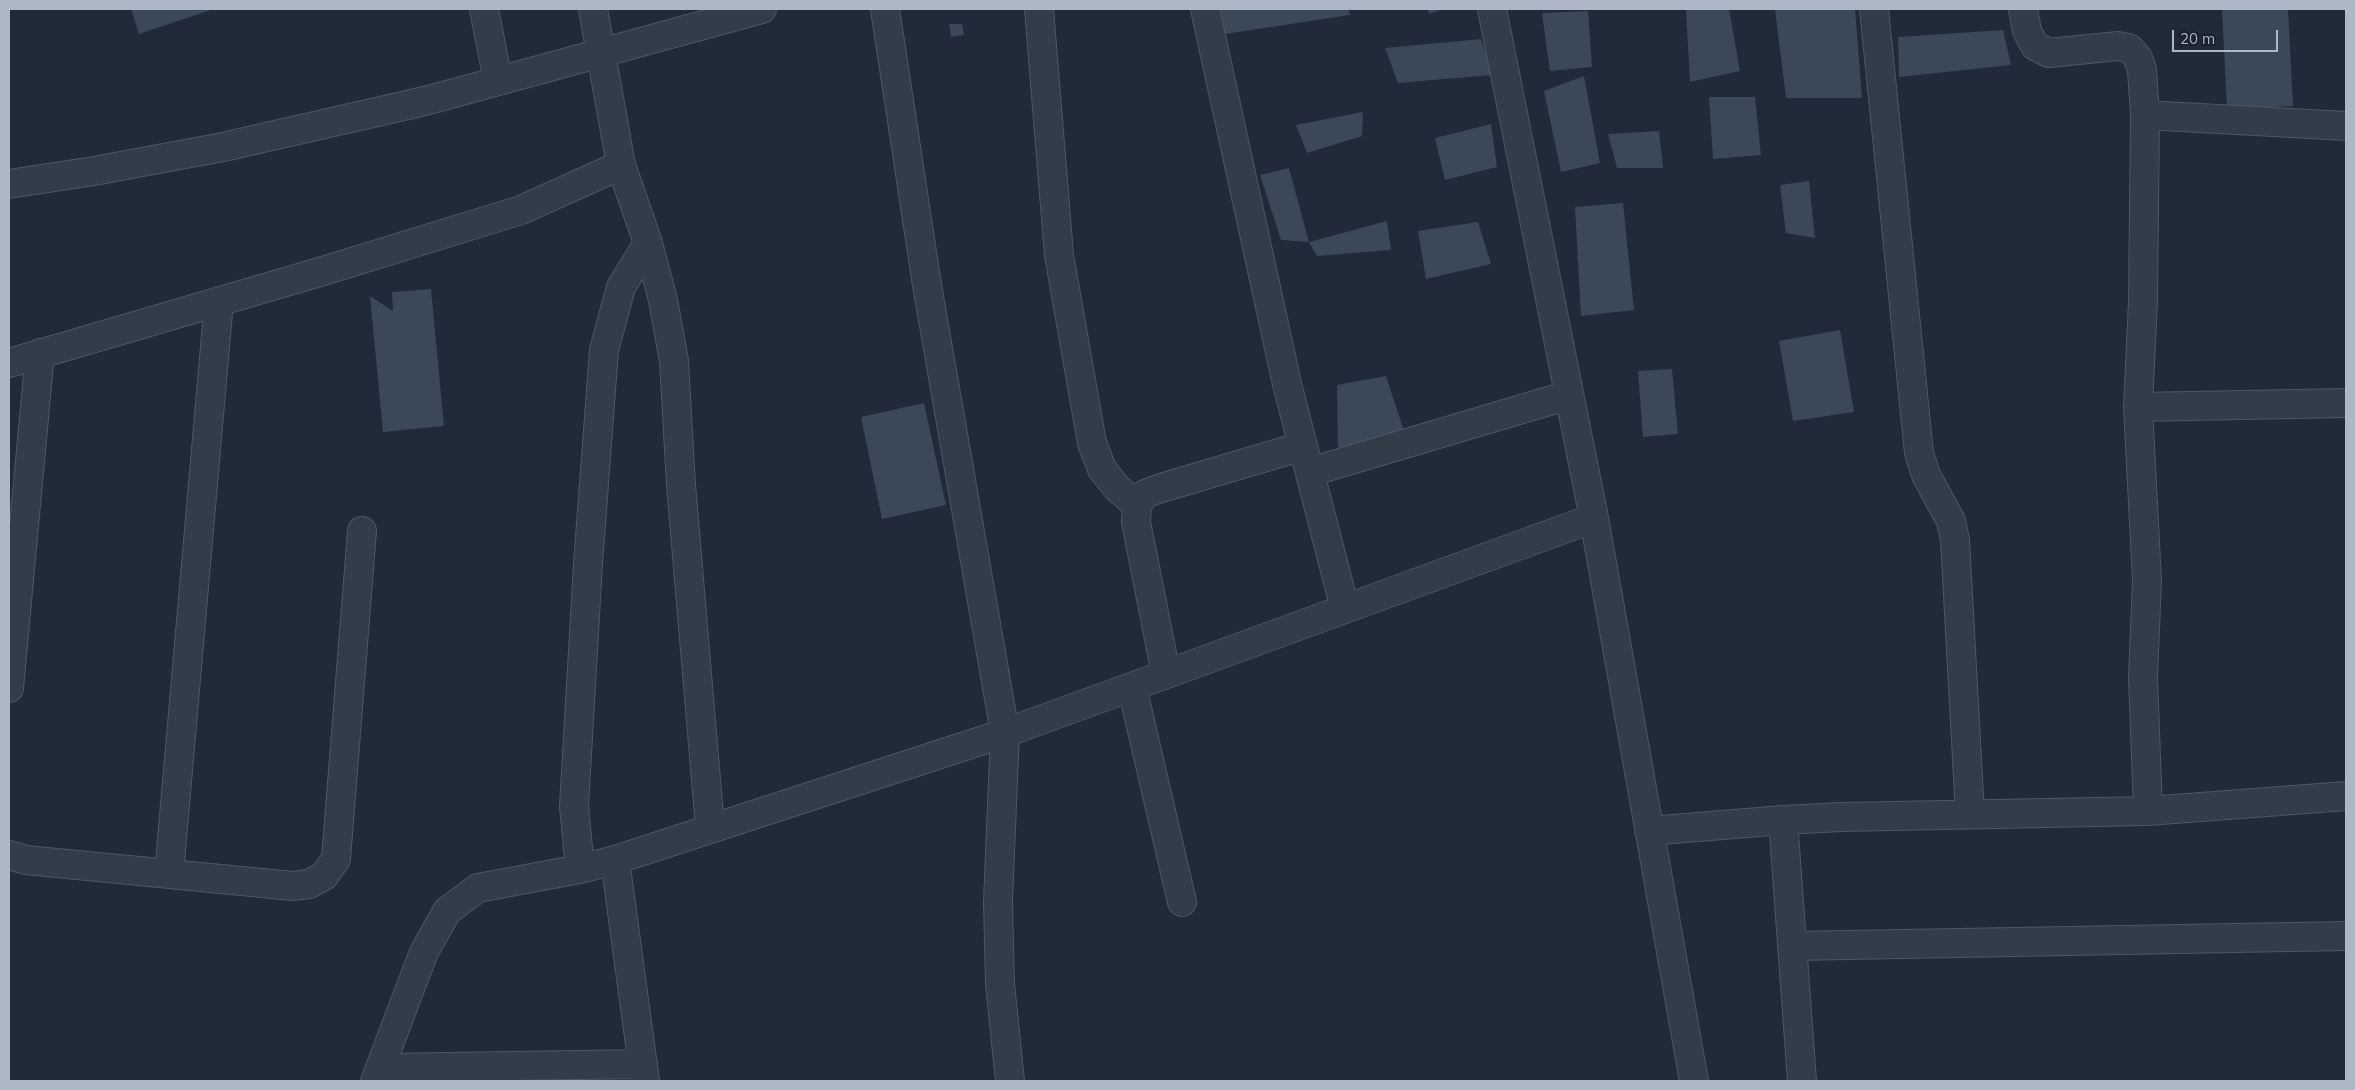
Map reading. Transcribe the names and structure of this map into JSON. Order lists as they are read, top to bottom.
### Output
{
  "scale_bar": "20 m"
}
